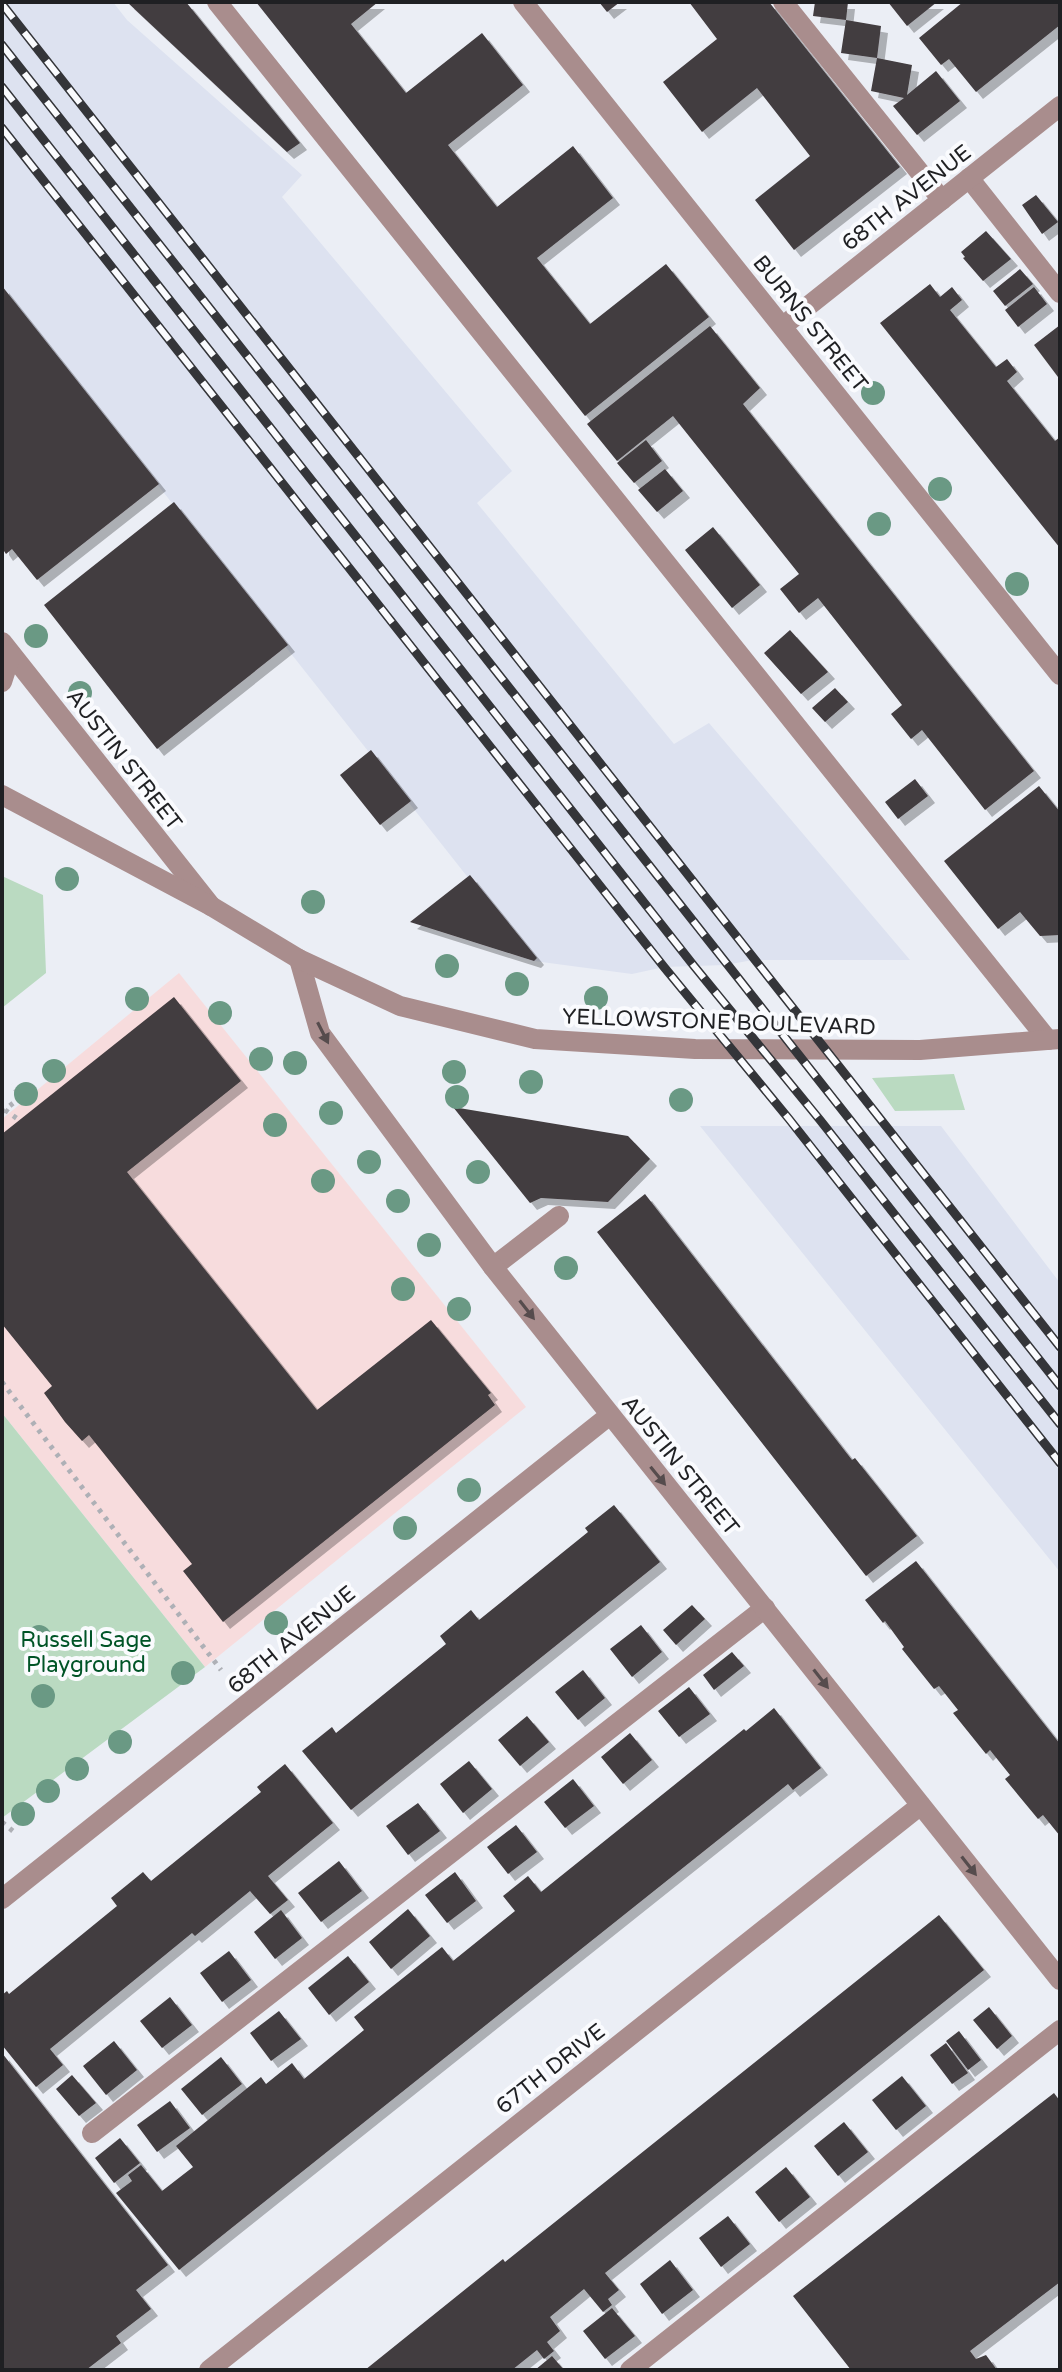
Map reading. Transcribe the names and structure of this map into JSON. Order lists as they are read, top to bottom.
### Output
{
  "streets": {
    "street": [
      "68TH AVENUE",
      "BURNS STREET",
      "AUSTIN STREET",
      "YELLOWSTONE BOULEVARD",
      "67TH DRIVE"
    ]
  },
  "crossings": [
    ["68TH AVENUE", "BURNS STREET"],
    ["68TH AVENUE", "AUSTIN STREET"],
    ["AUSTIN STREET", "YELLOWSTONE BOULEVARD"],
    ["AUSTIN STREET", "67TH DRIVE"]
  ],
  "one_way": ["AUSTIN STREET"],
  "parks": ["Russell Sage Playground"]
}
